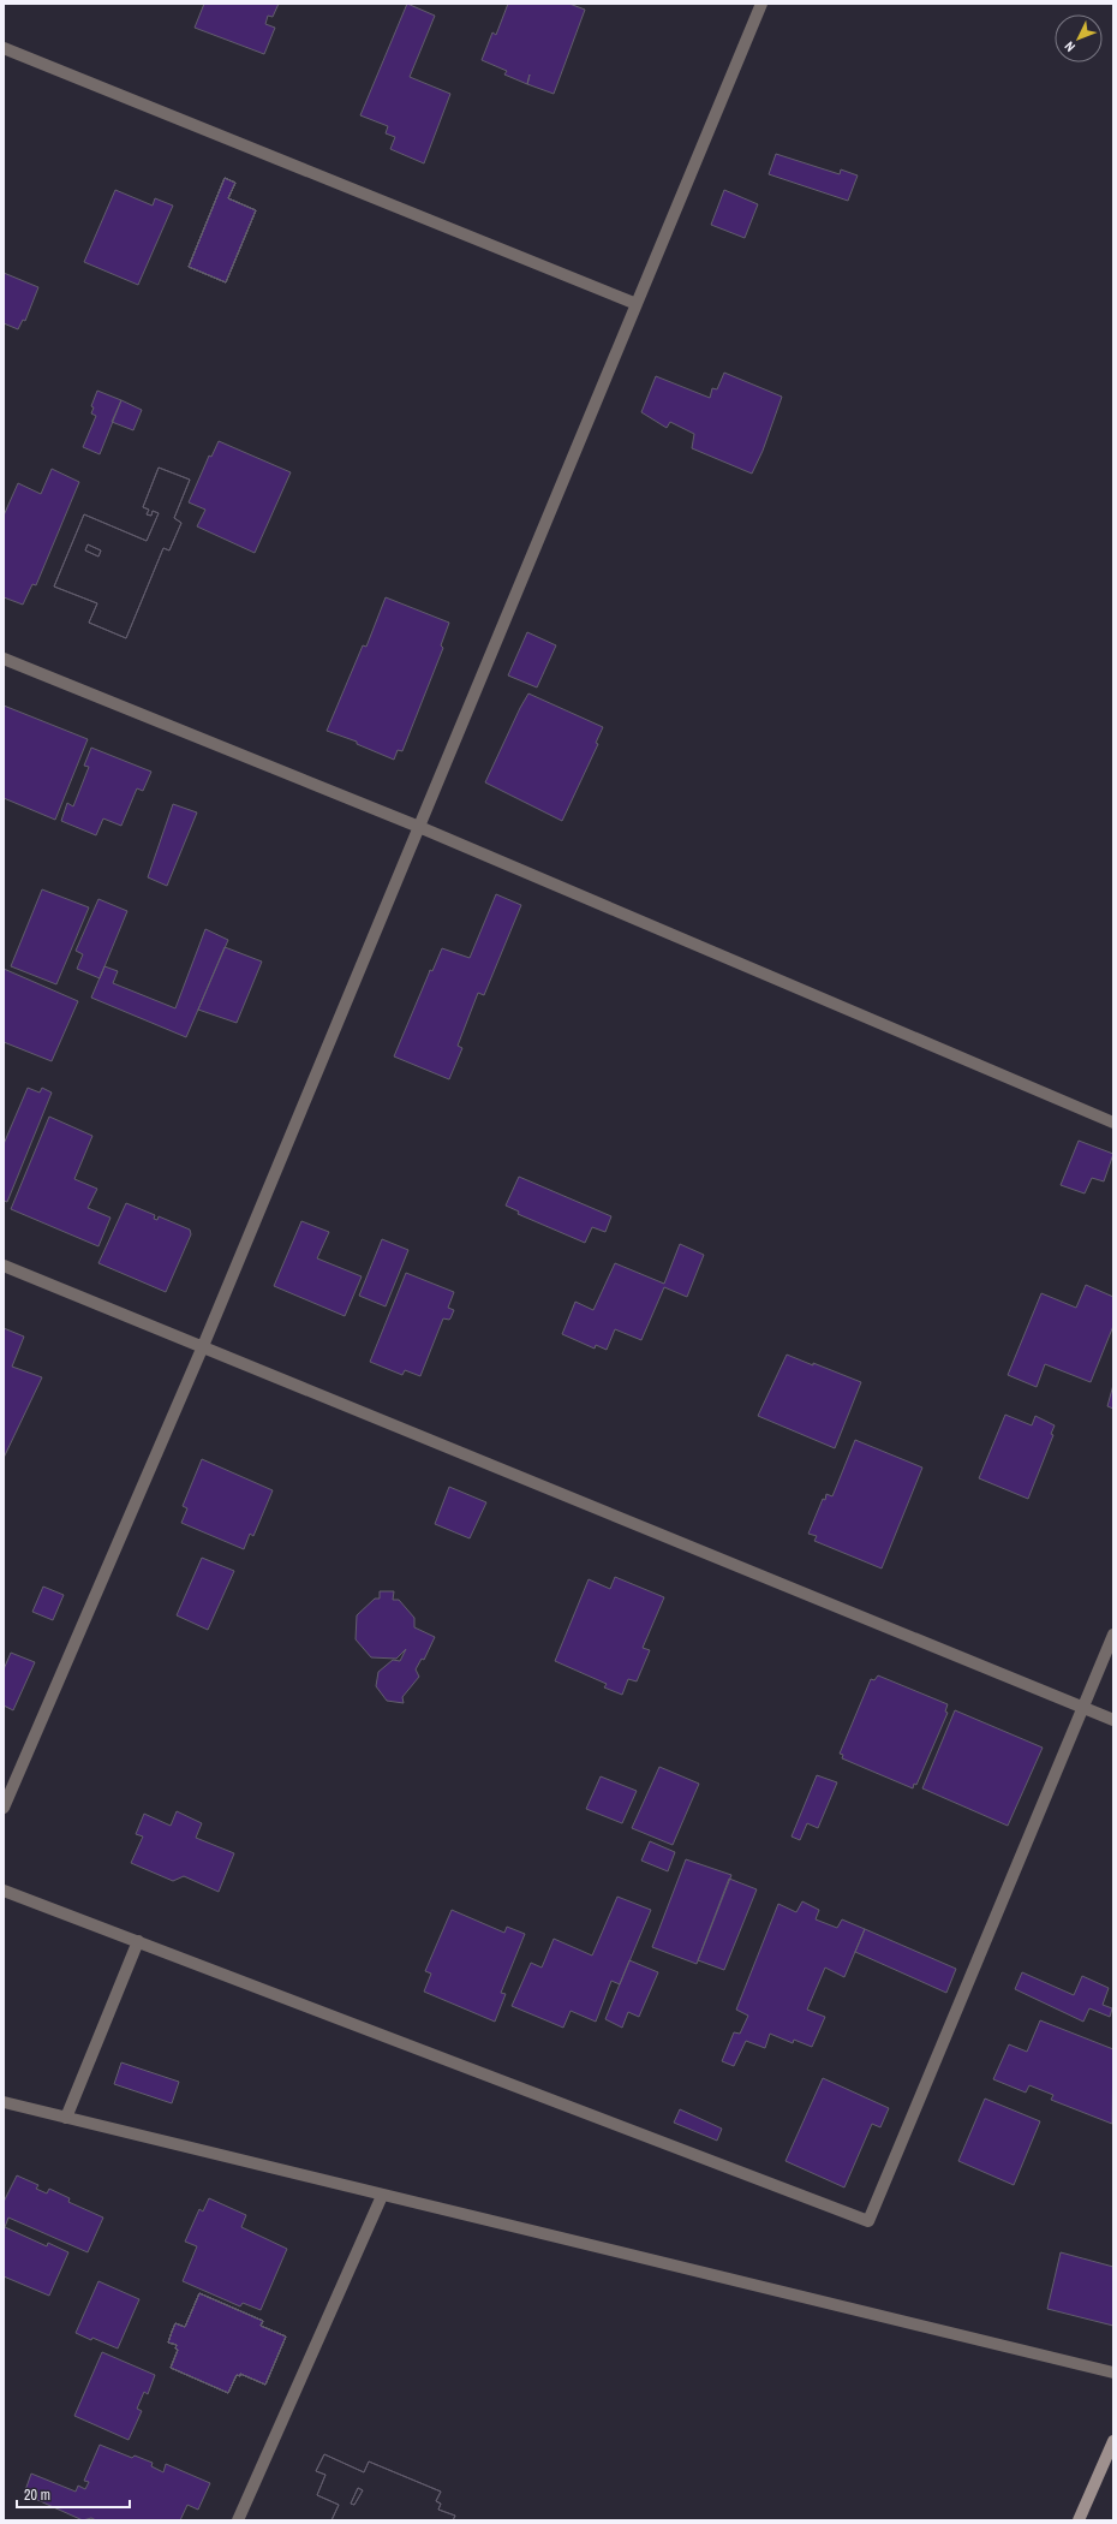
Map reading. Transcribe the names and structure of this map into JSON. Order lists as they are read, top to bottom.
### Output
{
  "scale_bar": "20 m",
  "north": "bottom left"
}
